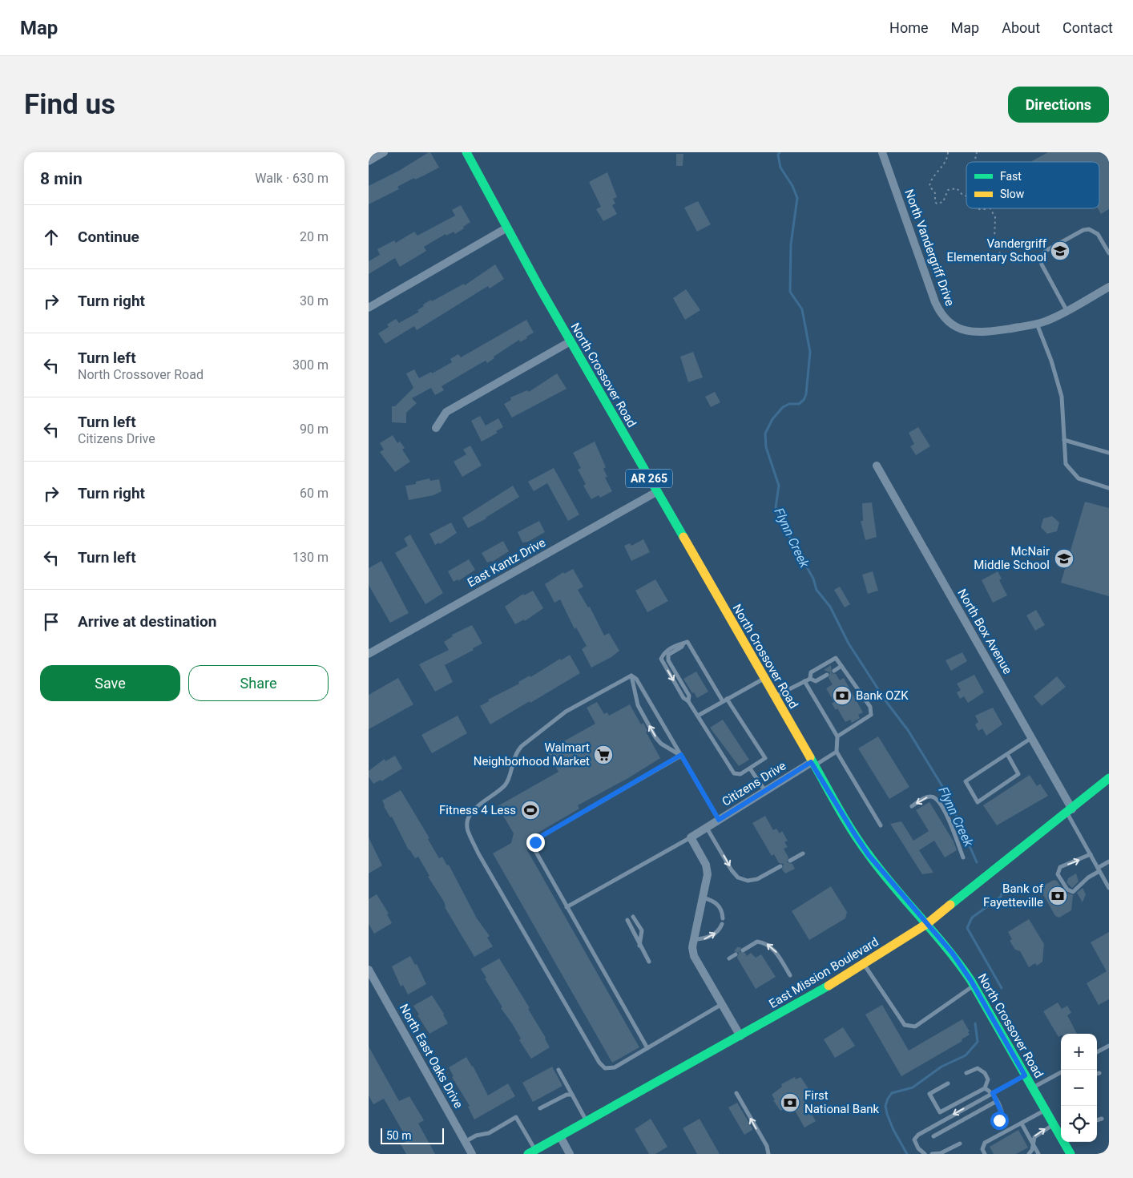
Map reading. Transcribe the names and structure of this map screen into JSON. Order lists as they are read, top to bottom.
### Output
{
  "streets": {
    "main road": ["North Crossover Road", "AR 265", "East Mission Boulevard"],
    "street": [
      "North Vandergriff Drive",
      "East Kantz Drive",
      "North Box Avenue",
      "Citizens Drive",
      "North East Oaks Drive"
    ]
  },
  "crossings": [
    ["North Crossover Road", "East Kantz Drive"],
    ["North Crossover Road", "Citizens Drive"],
    ["North Crossover Road", "East Mission Boulevard"],
    ["North Box Avenue", "East Mission Boulevard"]
  ],
  "water": ["Flynn Creek"],
  "places": {
    "school or university": ["Vandergriff Elementary School", "McNair Middle School"],
    "bank": ["Bank OZK", "Bank of Fayetteville", "First National Bank"],
    "supermarket": ["Walmart Neighborhood Market"],
    "sports": ["Fitness 4 Less"]
  },
  "legend": ["Fast", "Slow"],
  "scale_bar": "50 m",
  "page": {
    "header": "Map",
    "nav": [
      "Home",
      "Map",
      "About",
      "Contact"
    ],
    "buttons": [
      "Directions",
      ["Save", "Share"]
    ],
    "title": "Find us",
    "heading": ["8 min", "Walk · 630 m"],
    "list": [
      ["Continue", "20 m"],
      ["Turn right", "30 m"],
      ["Turn left", "North Crossover Road", "300 m"],
      ["Turn left", "Citizens Drive", "90 m"],
      ["Turn right", "60 m"],
      ["Turn left", "130 m"],
      "Arrive at destination"
    ],
    "map_buttons": ["+", "−"],
    "scale": "50 m"
  }
}
